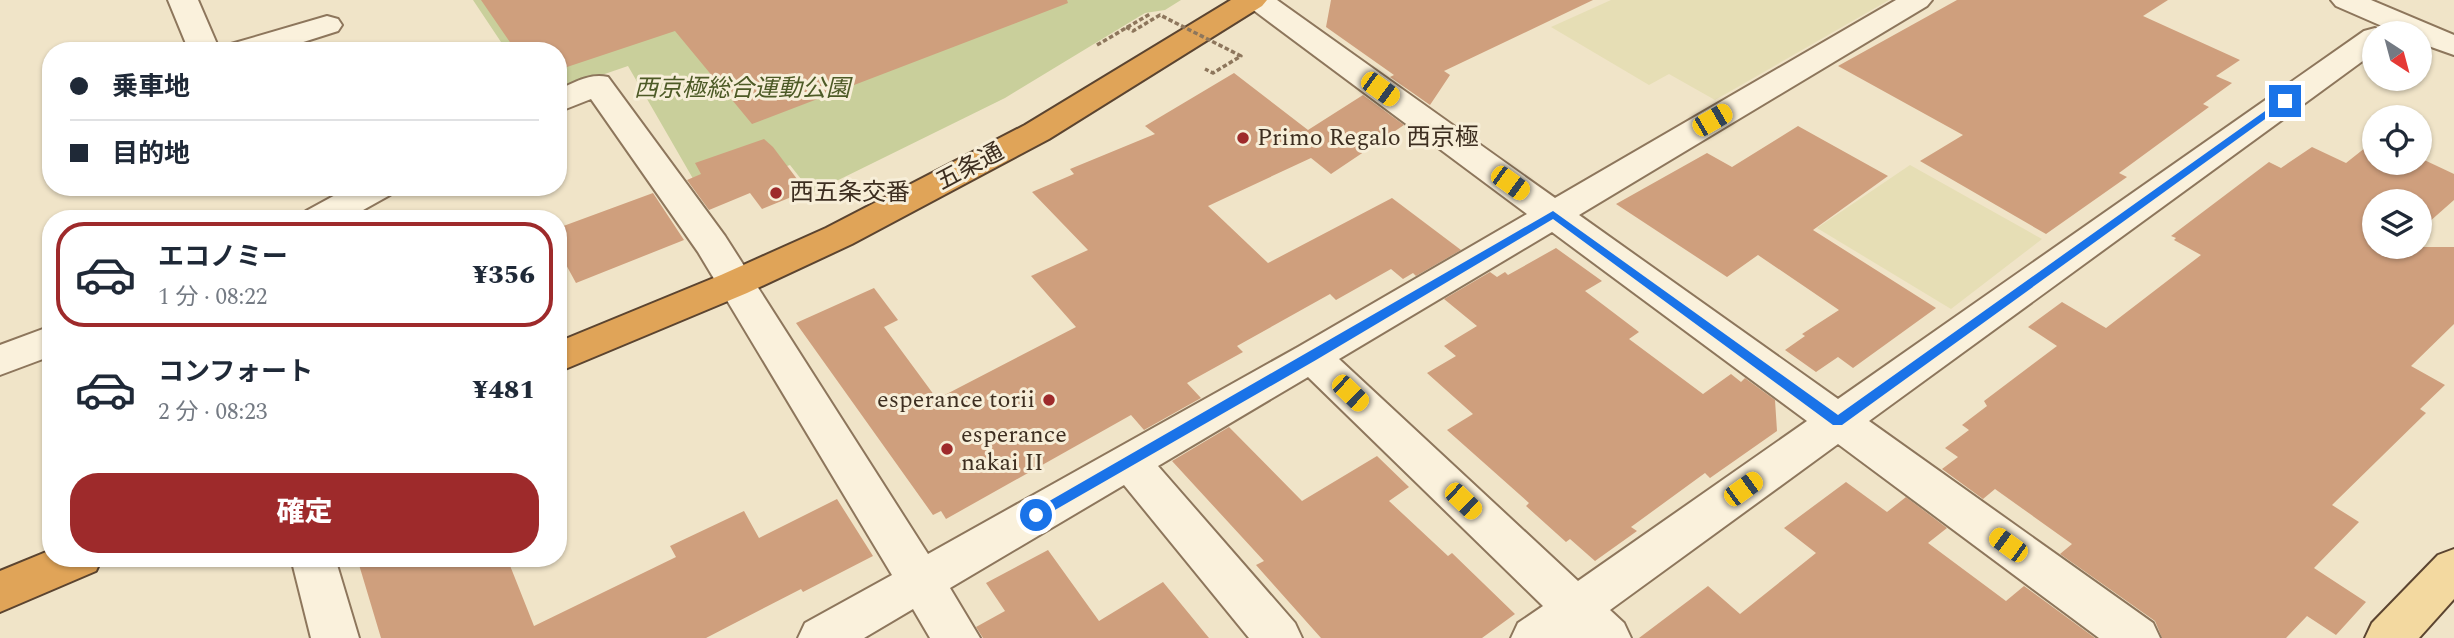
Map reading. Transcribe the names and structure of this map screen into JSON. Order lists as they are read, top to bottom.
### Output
{
  "streets": {
    "highway": ["五条通"]
  },
  "parks": ["西京極総合運動公園"],
  "places": [
    "Primo Regalo 西京極",
    "西五条交番",
    "esperance torii",
    "esperance nakai II"
  ],
  "north": "bottom right",
  "page": {
    "banner": ["乗車地", "目的地"],
    "list": [
      {
        "name": "エコノミー",
        "note": "1 分 · 08:22",
        "value": "¥356"
      },
      {
        "name": "コンフォート",
        "note": "2 分 · 08:23",
        "value": "¥481"
      }
    ],
    "buttons": "確定"
  }
}
